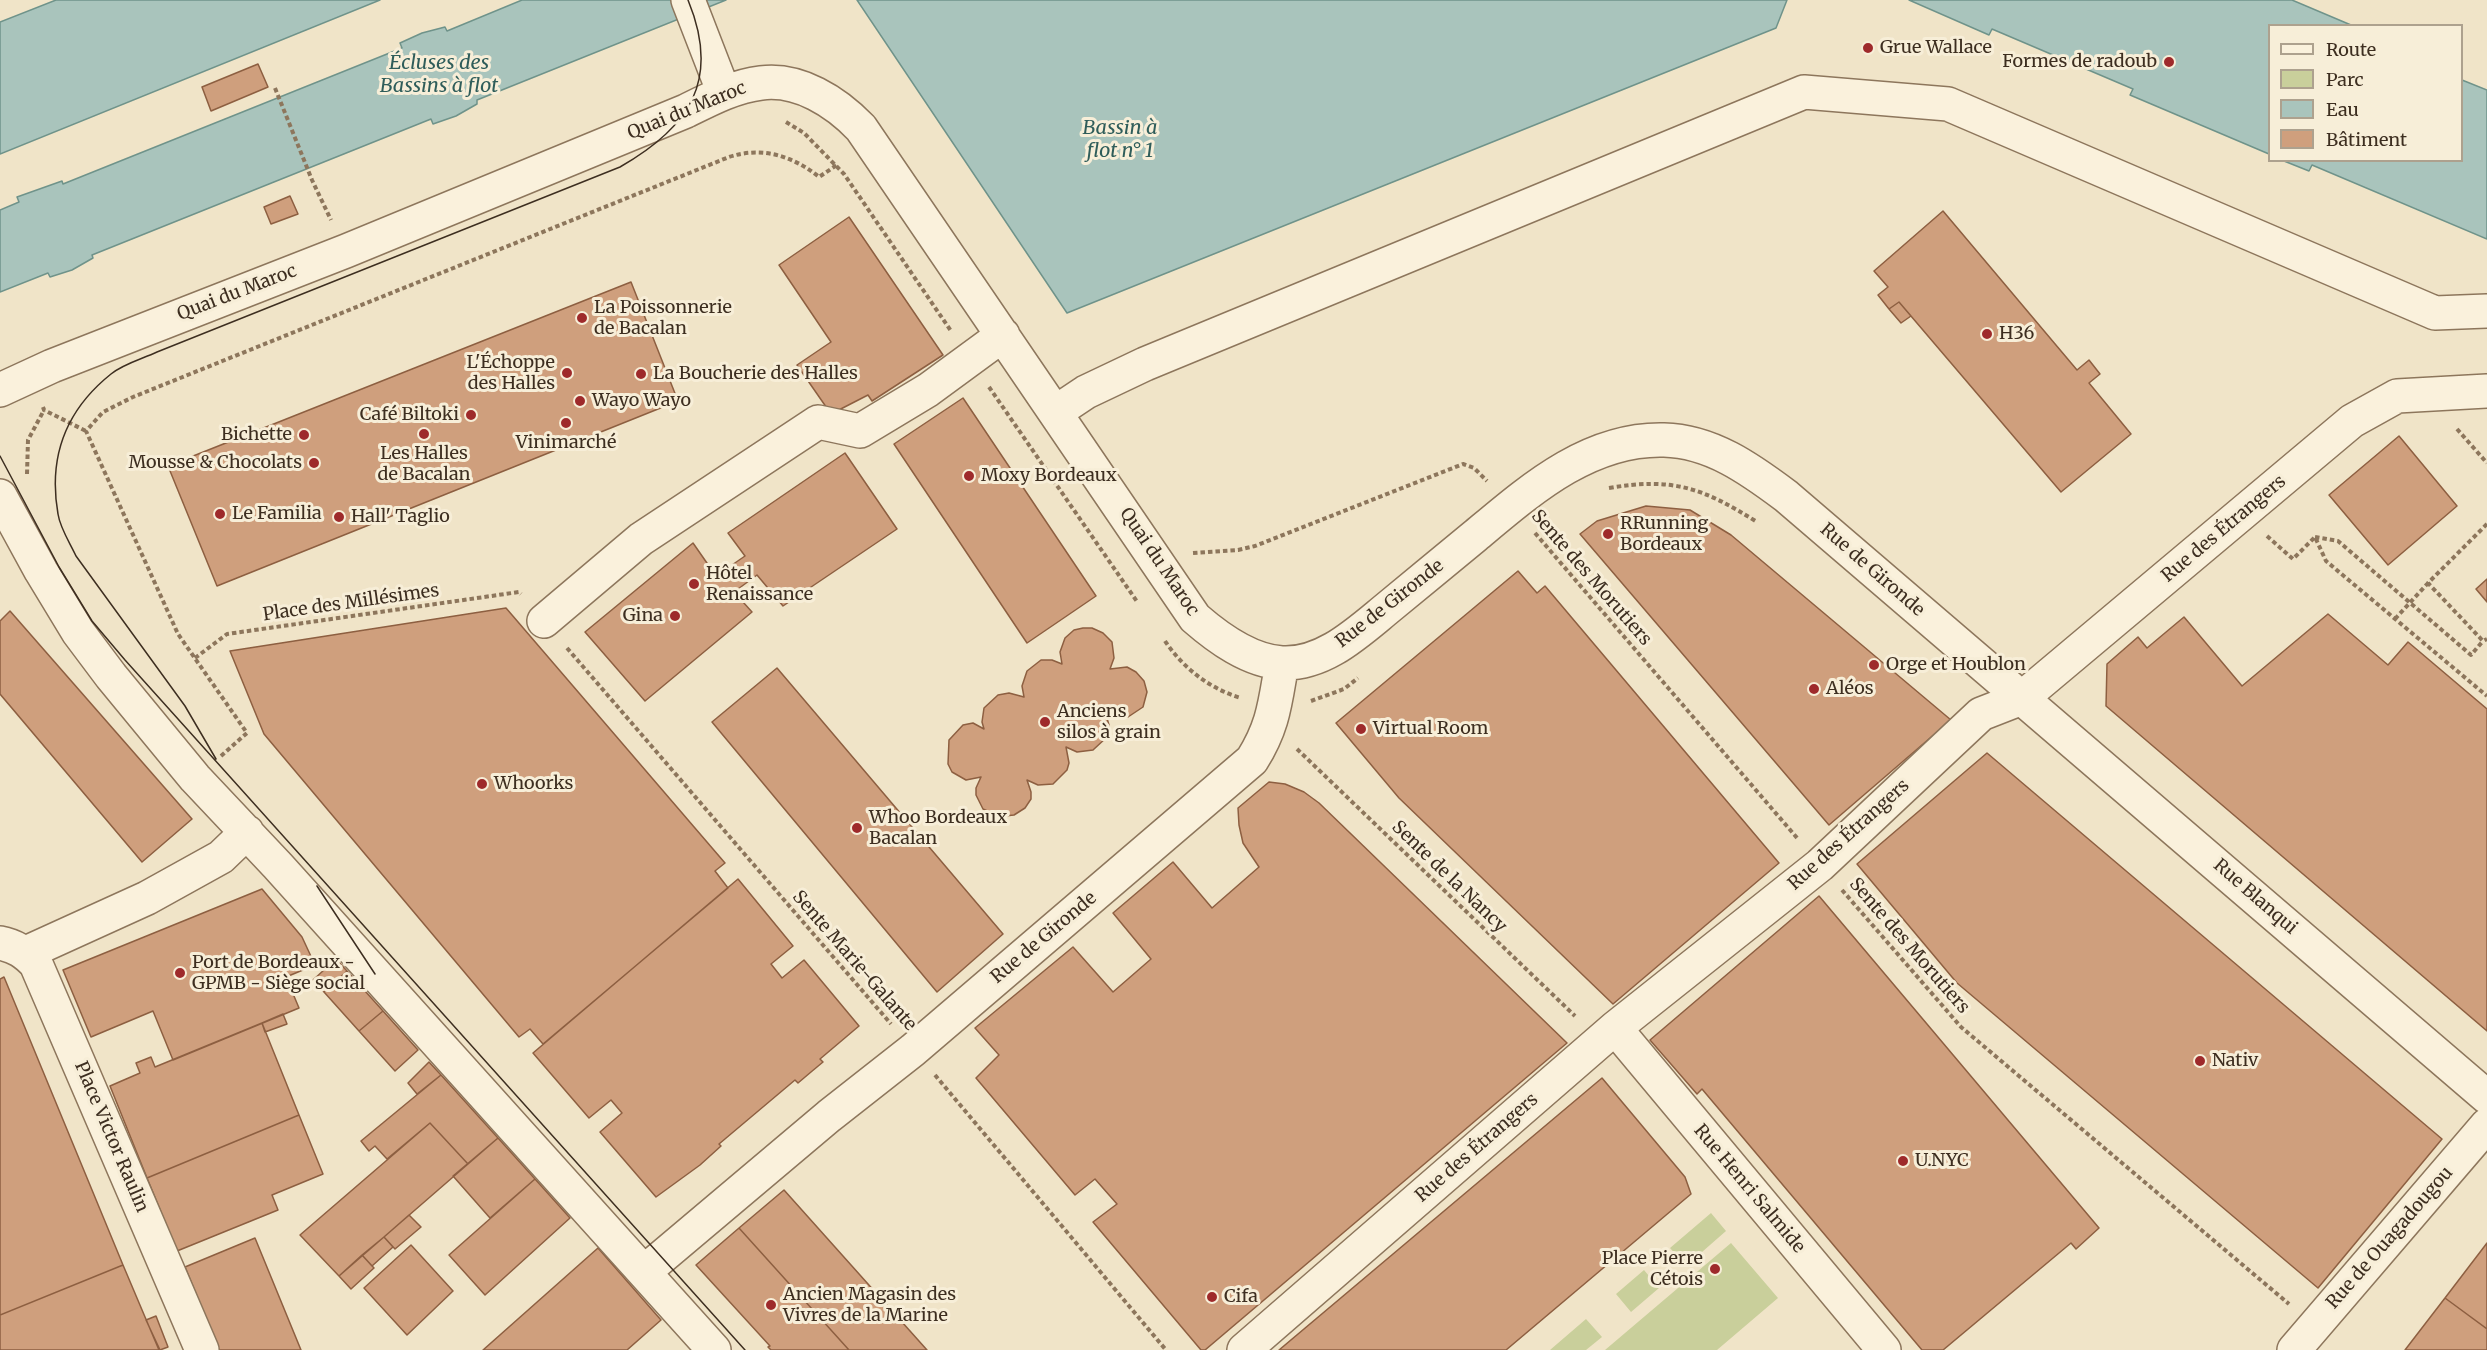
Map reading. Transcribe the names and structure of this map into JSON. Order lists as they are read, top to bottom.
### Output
{
  "streets": {
    "street": [
      "Quai du Maroc",
      "Rue des Étrangers",
      "Rue de Gironde",
      "Rue Blanqui",
      "Place Victor Raulin",
      "Rue Henri Salmide",
      "Rue de Ouagadougou"
    ],
    "path": [
      "Sente des Morutiers",
      "Place des Millésimes",
      "Sente de la Nancy",
      "Sente Marie-Galante"
    ]
  },
  "crossings": [
    ["Quai du Maroc", "Rue de Gironde"],
    ["Rue des Étrangers", "Rue de Gironde"],
    ["Rue des Étrangers", "Sente des Morutiers"],
    ["Rue des Étrangers", "Sente de la Nancy"],
    ["Rue des Étrangers", "Rue Blanqui"],
    ["Rue des Étrangers", "Rue Henri Salmide"],
    ["Rue de Gironde", "Sente de la Nancy"],
    ["Rue de Gironde", "Rue Blanqui"],
    ["Rue de Gironde", "Sente Marie-Galante"],
    ["Sente des Morutiers", "Rue de Ouagadougou"],
    ["Place des Millésimes", "Sente Marie-Galante"],
    ["Sente de la Nancy", "Rue Henri Salmide"]
  ],
  "water": ["Écluses des Bassins à flot", "Bassin à flot n° 1"],
  "places": [
    "Grue Wallace",
    "Formes de radoub",
    "La Poissonnerie de Bacalan",
    "H36",
    "L'Échoppe des Halles",
    "La Boucherie des Halles",
    "Wayo Wayo",
    "Café Biltoki",
    "Vinimarché",
    "Les Halles de Bacalan",
    "Bichette",
    "Mousse & Chocolats",
    "Moxy Bordeaux",
    "Le Familia",
    "Hall' Taglio",
    "RRunning Bordeaux",
    "Hôtel Renaissance",
    "Gina",
    "Orge et Houblon",
    "Aléos",
    "Anciens silos à grain",
    "Virtual Room",
    "Whoorks",
    "Whoo Bordeaux Bacalan",
    "Port de Bordeaux - GPMB - Siège social",
    "Nativ",
    "U.NYC",
    "Place Pierre Cétois",
    "Cifa",
    "Ancien Magasin des Vivres de la Marine"
  ],
  "legend": [
    "Route",
    "Parc",
    "Eau",
    "Bâtiment"
  ]
}
